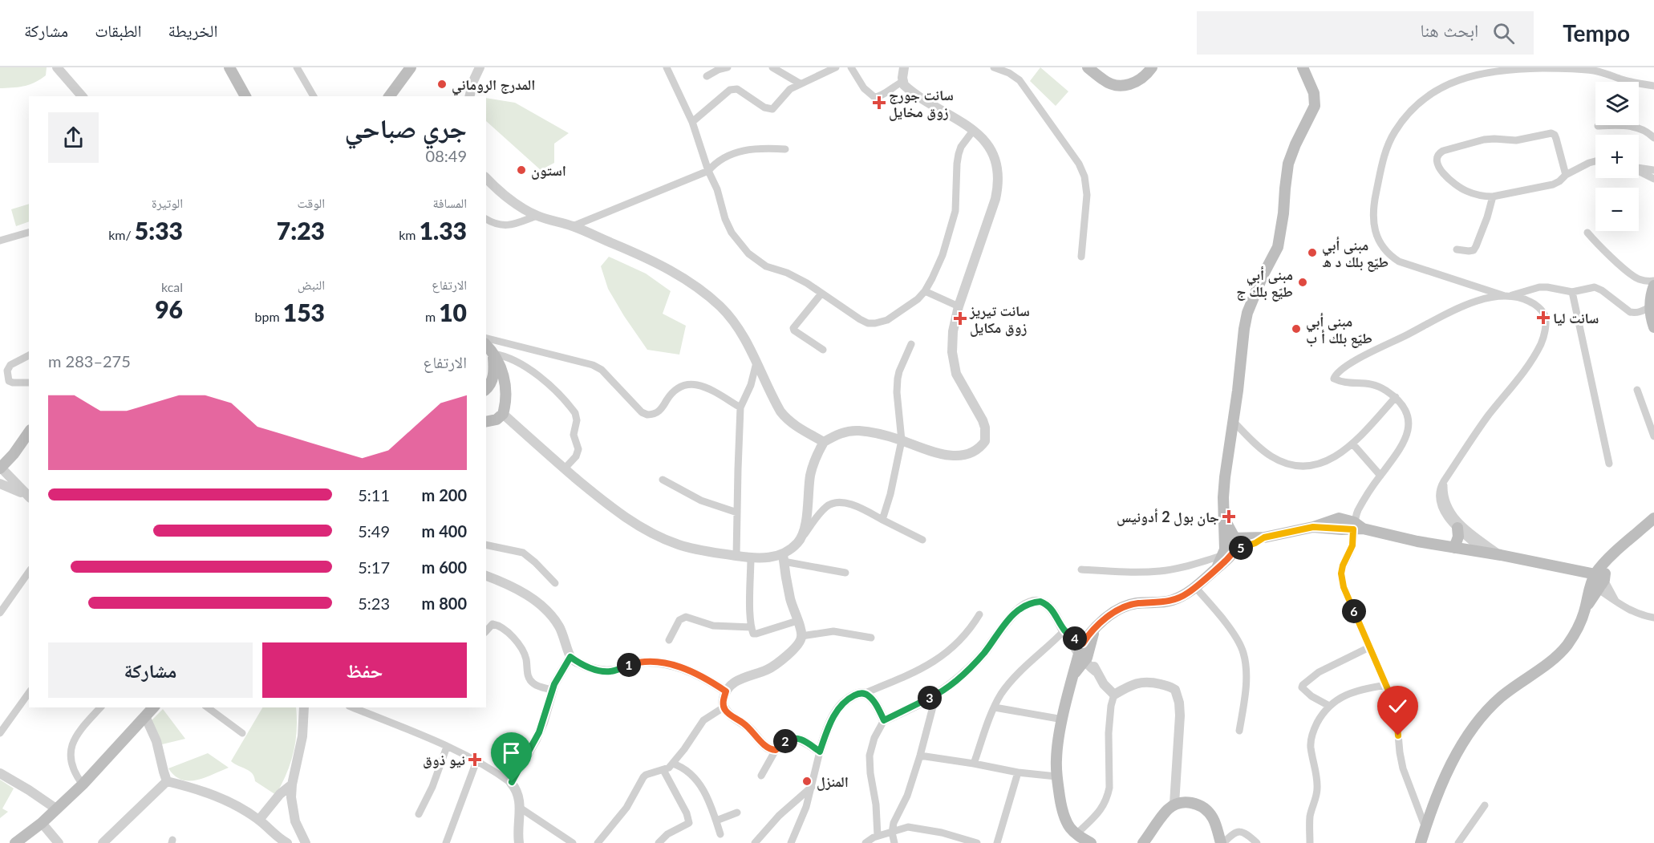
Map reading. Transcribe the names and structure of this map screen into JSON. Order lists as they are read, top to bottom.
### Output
{
  "places": {
    "other": [
      "المدرج الروماني",
      "استون",
      "مبنى أبي طيّع بلك د ه",
      "مبنى أبي طيّع بلك ج",
      "مبنى أبي طيّع بلك أ ب",
      "المنزل"
    ],
    "health": [
      "سانت جورج زوق مخايل",
      "سانت ليا",
      "سانت تيريز زوق مكايل",
      "جان بول 2 أدونيس",
      "نيو ذوق"
    ]
  },
  "page": {
    "header": "Tempo",
    "search": "ابحث هنا",
    "nav": ["الخريطة", "الطبقات", "مشاركة"],
    "map_buttons": ["+", "−"],
    "heading": ["جري صباحي", "08:49"],
    "stats": [
      ["المسافة", "1.33 km"],
      ["الوقت", "7:23"],
      ["الوتيرة", "5:33 /km"],
      ["الارتفاع", "10 m"],
      ["النبض", "153 bpm"],
      ["kcal", "96"]
    ],
    "chart": ["الارتفاع", "275–283 m"],
    "list": [
      {
        "name": "200 m",
        "note": "5:11"
      },
      {
        "name": "400 m",
        "note": "5:49"
      },
      {
        "name": "600 m",
        "note": "5:17"
      },
      {
        "name": "800 m",
        "note": "5:23"
      }
    ],
    "pins": [
      "5",
      "6",
      "4",
      "1",
      "3",
      "2"
    ],
    "buttons": ["حفظ", "مشاركة"]
  }
}
